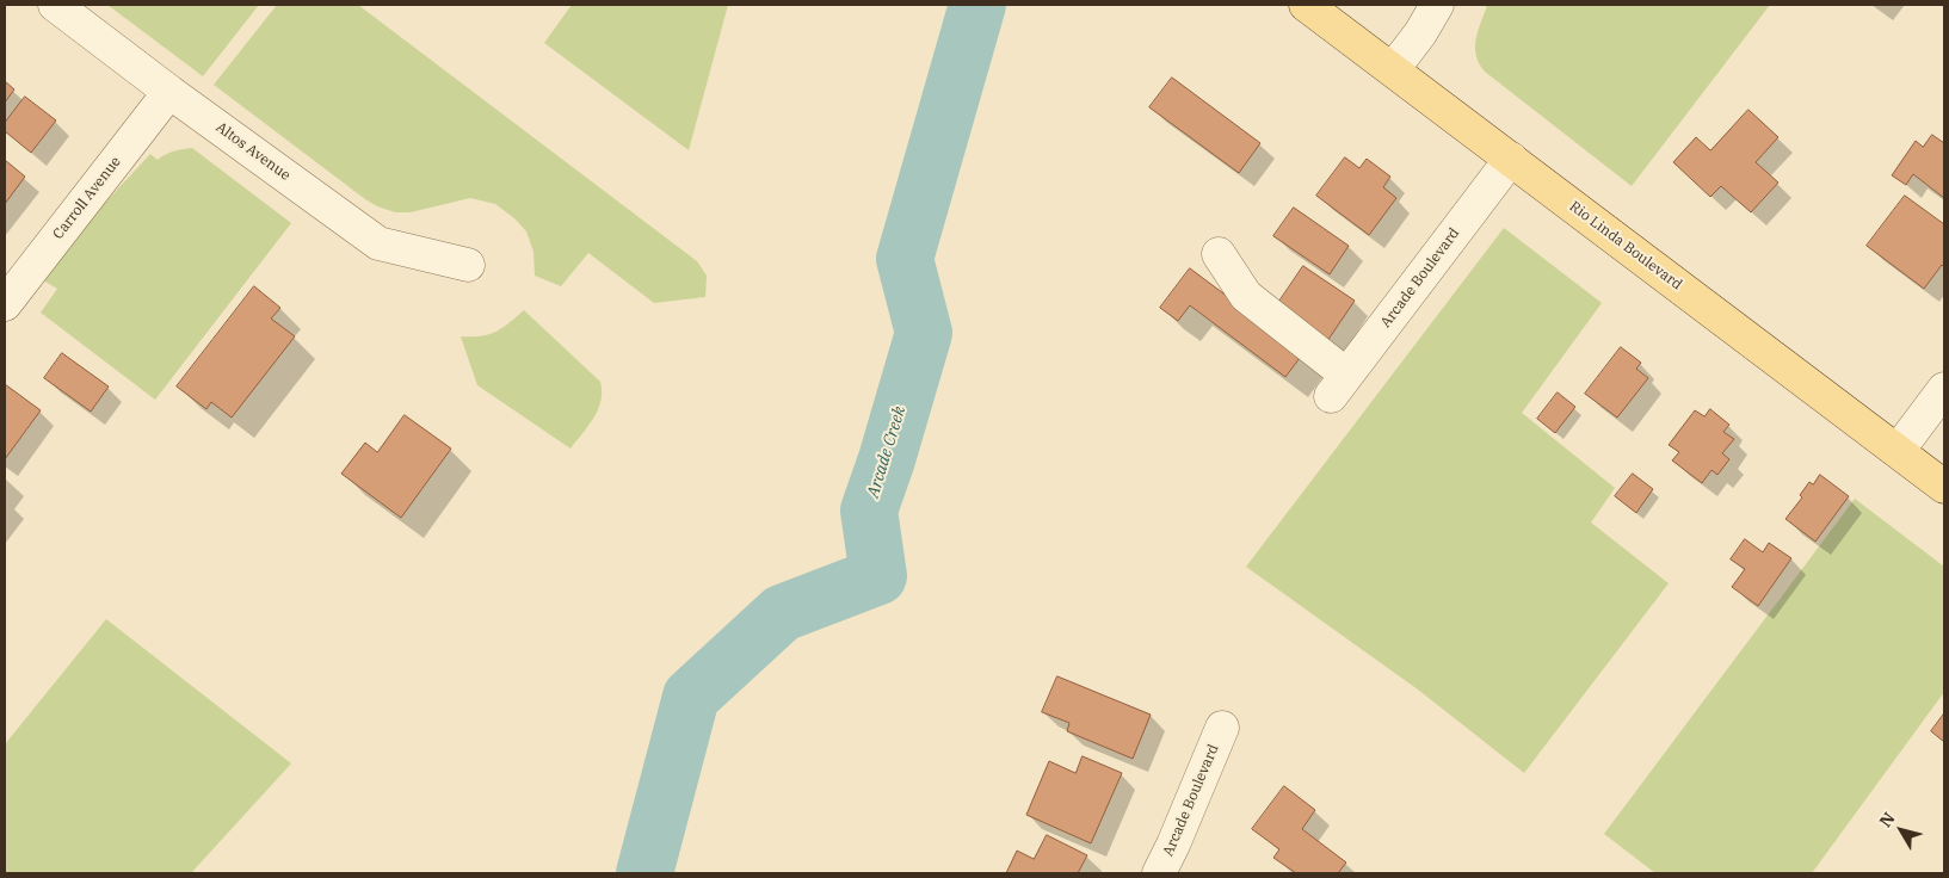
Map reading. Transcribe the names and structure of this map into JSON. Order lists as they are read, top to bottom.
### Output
{
  "streets": {
    "main road": ["Rio Linda Boulevard"],
    "street": ["Altos Avenue", "Carroll Avenue", "Arcade Boulevard"]
  },
  "crossings": [
    ["Altos Avenue", "Carroll Avenue"],
    ["Rio Linda Boulevard", "Arcade Boulevard"]
  ],
  "water": ["Arcade Creek"],
  "north": "top left"
}
